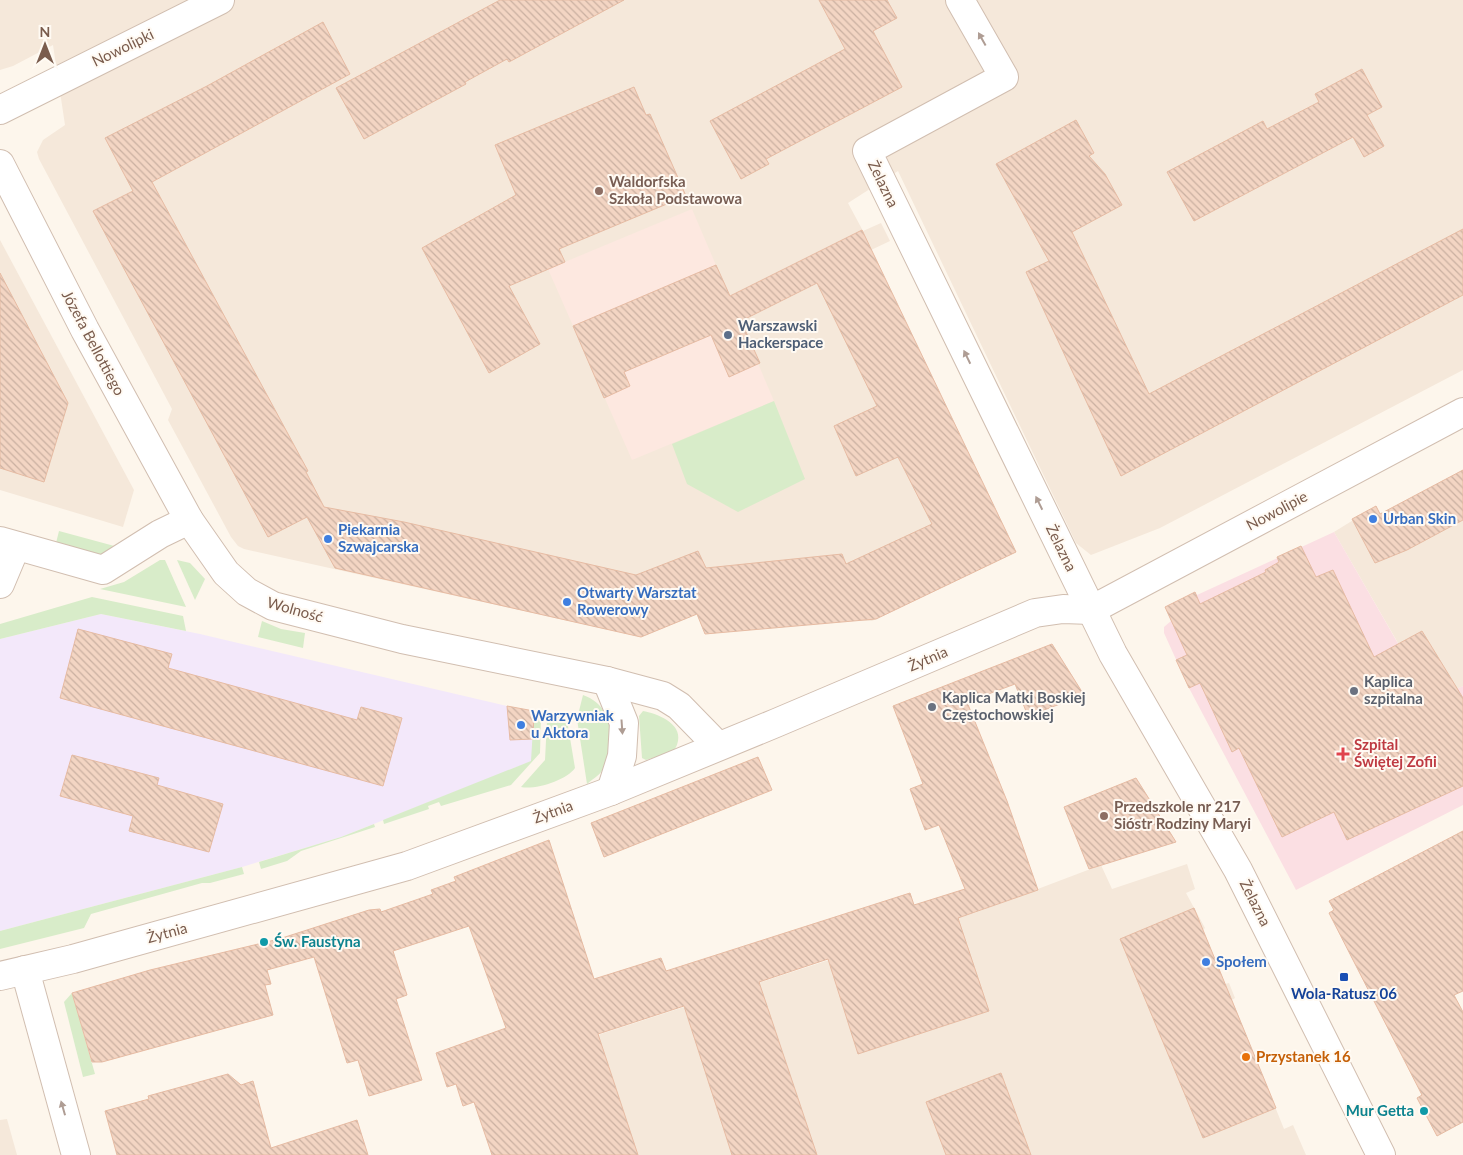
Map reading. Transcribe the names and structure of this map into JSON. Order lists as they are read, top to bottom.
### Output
{
  "streets": {
    "street": [
      "Nowolipki",
      "Żelazna",
      "Józefa Bellottiego",
      "Nowolipie",
      "Wolność",
      "Żytnia"
    ]
  },
  "crossings": [
    ["Żelazna", "Nowolipie"],
    ["Żelazna", "Żytnia"],
    ["Józefa Bellottiego", "Wolność"],
    ["Nowolipie", "Żytnia"],
    ["Wolność", "Żytnia"]
  ],
  "one_way": ["Żelazna"],
  "places": {
    "other": [
      "Waldorfska Szkoła Podstawowa",
      "Warszawski Hackerspace",
      "Urban Skin",
      "Piekarnia Szwajcarska",
      "Otwarty Warsztat Rowerowy",
      "Kaplica szpitalna",
      "Kaplica Matki Boskiej Częstochowskiej",
      "Warzywniak u Aktora",
      "Przedszkole nr 217 Sióstr Rodziny Maryi",
      "Św. Faustyna",
      "Społem",
      "Przystanek 16",
      "Mur Getta"
    ],
    "health": ["Szpital Świętej Zofii"],
    "transit": ["Wola-Ratusz 06"]
  },
  "north": "top"
}
